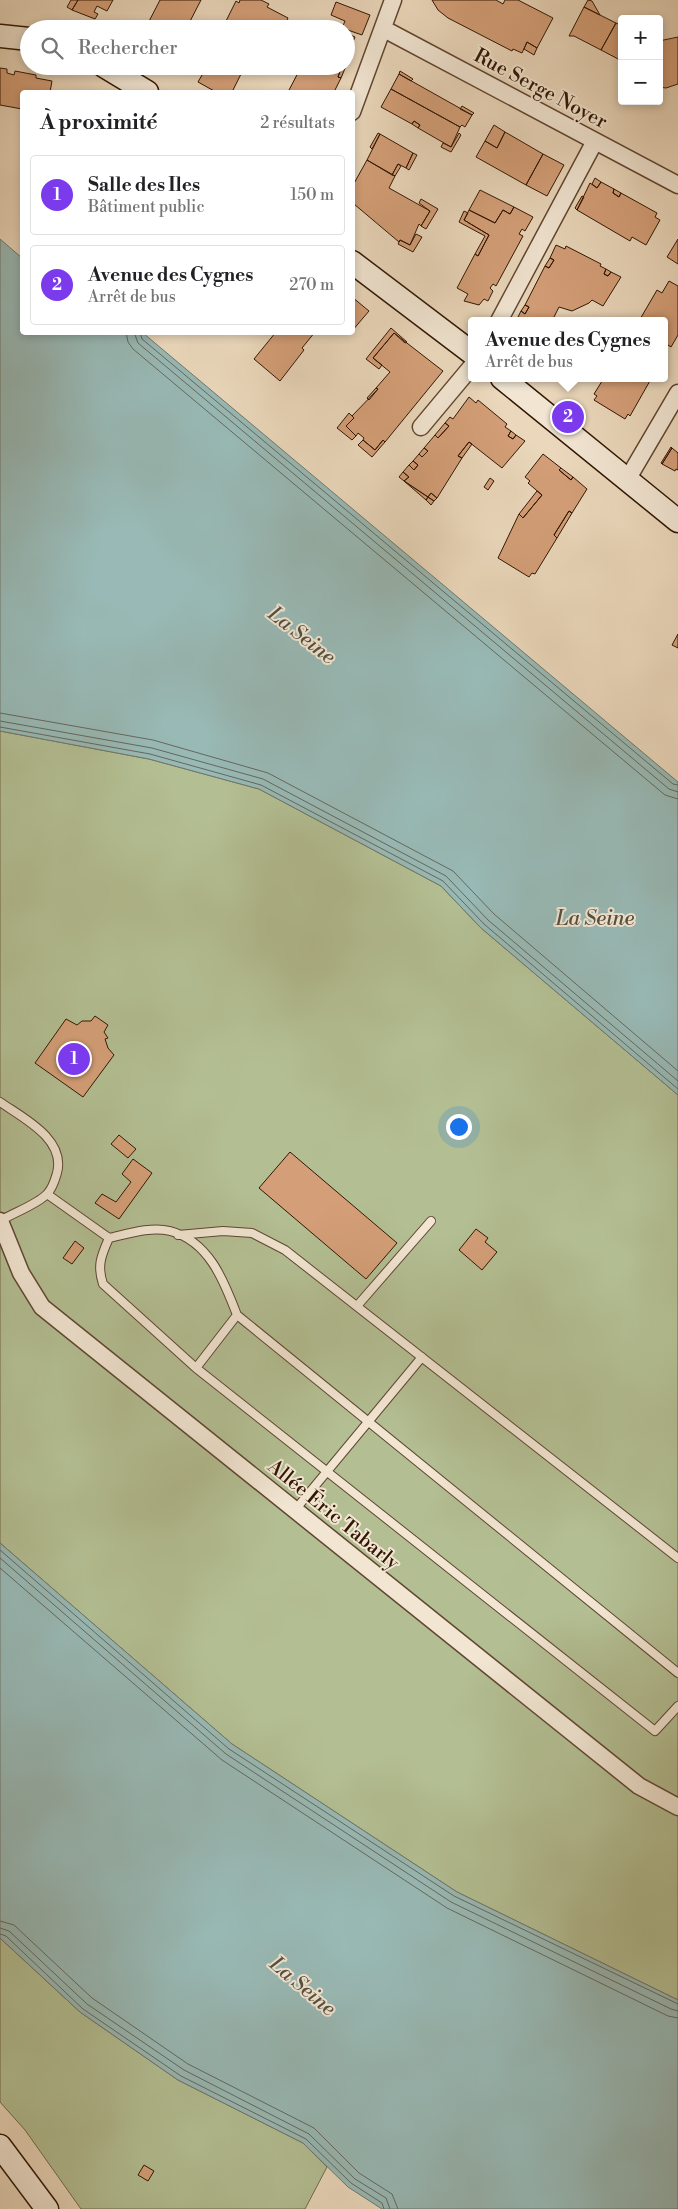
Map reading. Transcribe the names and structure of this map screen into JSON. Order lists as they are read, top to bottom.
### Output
{
  "streets": {
    "street": ["Rue Serge Noyer", "Allée Éric Tabarly"]
  },
  "water": ["La Seine"],
  "page": {
    "map_buttons": ["+", "−"],
    "search": "Rechercher",
    "heading": ["À proximité", "2 résultats"],
    "list": [
      {
        "mark": "1",
        "name": "Salle des Iles",
        "note": "Bâtiment public",
        "value": "150 m"
      },
      {
        "mark": "2",
        "name": "Avenue des Cygnes",
        "note": "Arrêt de bus",
        "value": "270 m"
      }
    ],
    "popup": ["Avenue des Cygnes", "Arrêt de bus"],
    "pins": ["2", "1"]
  }
}
